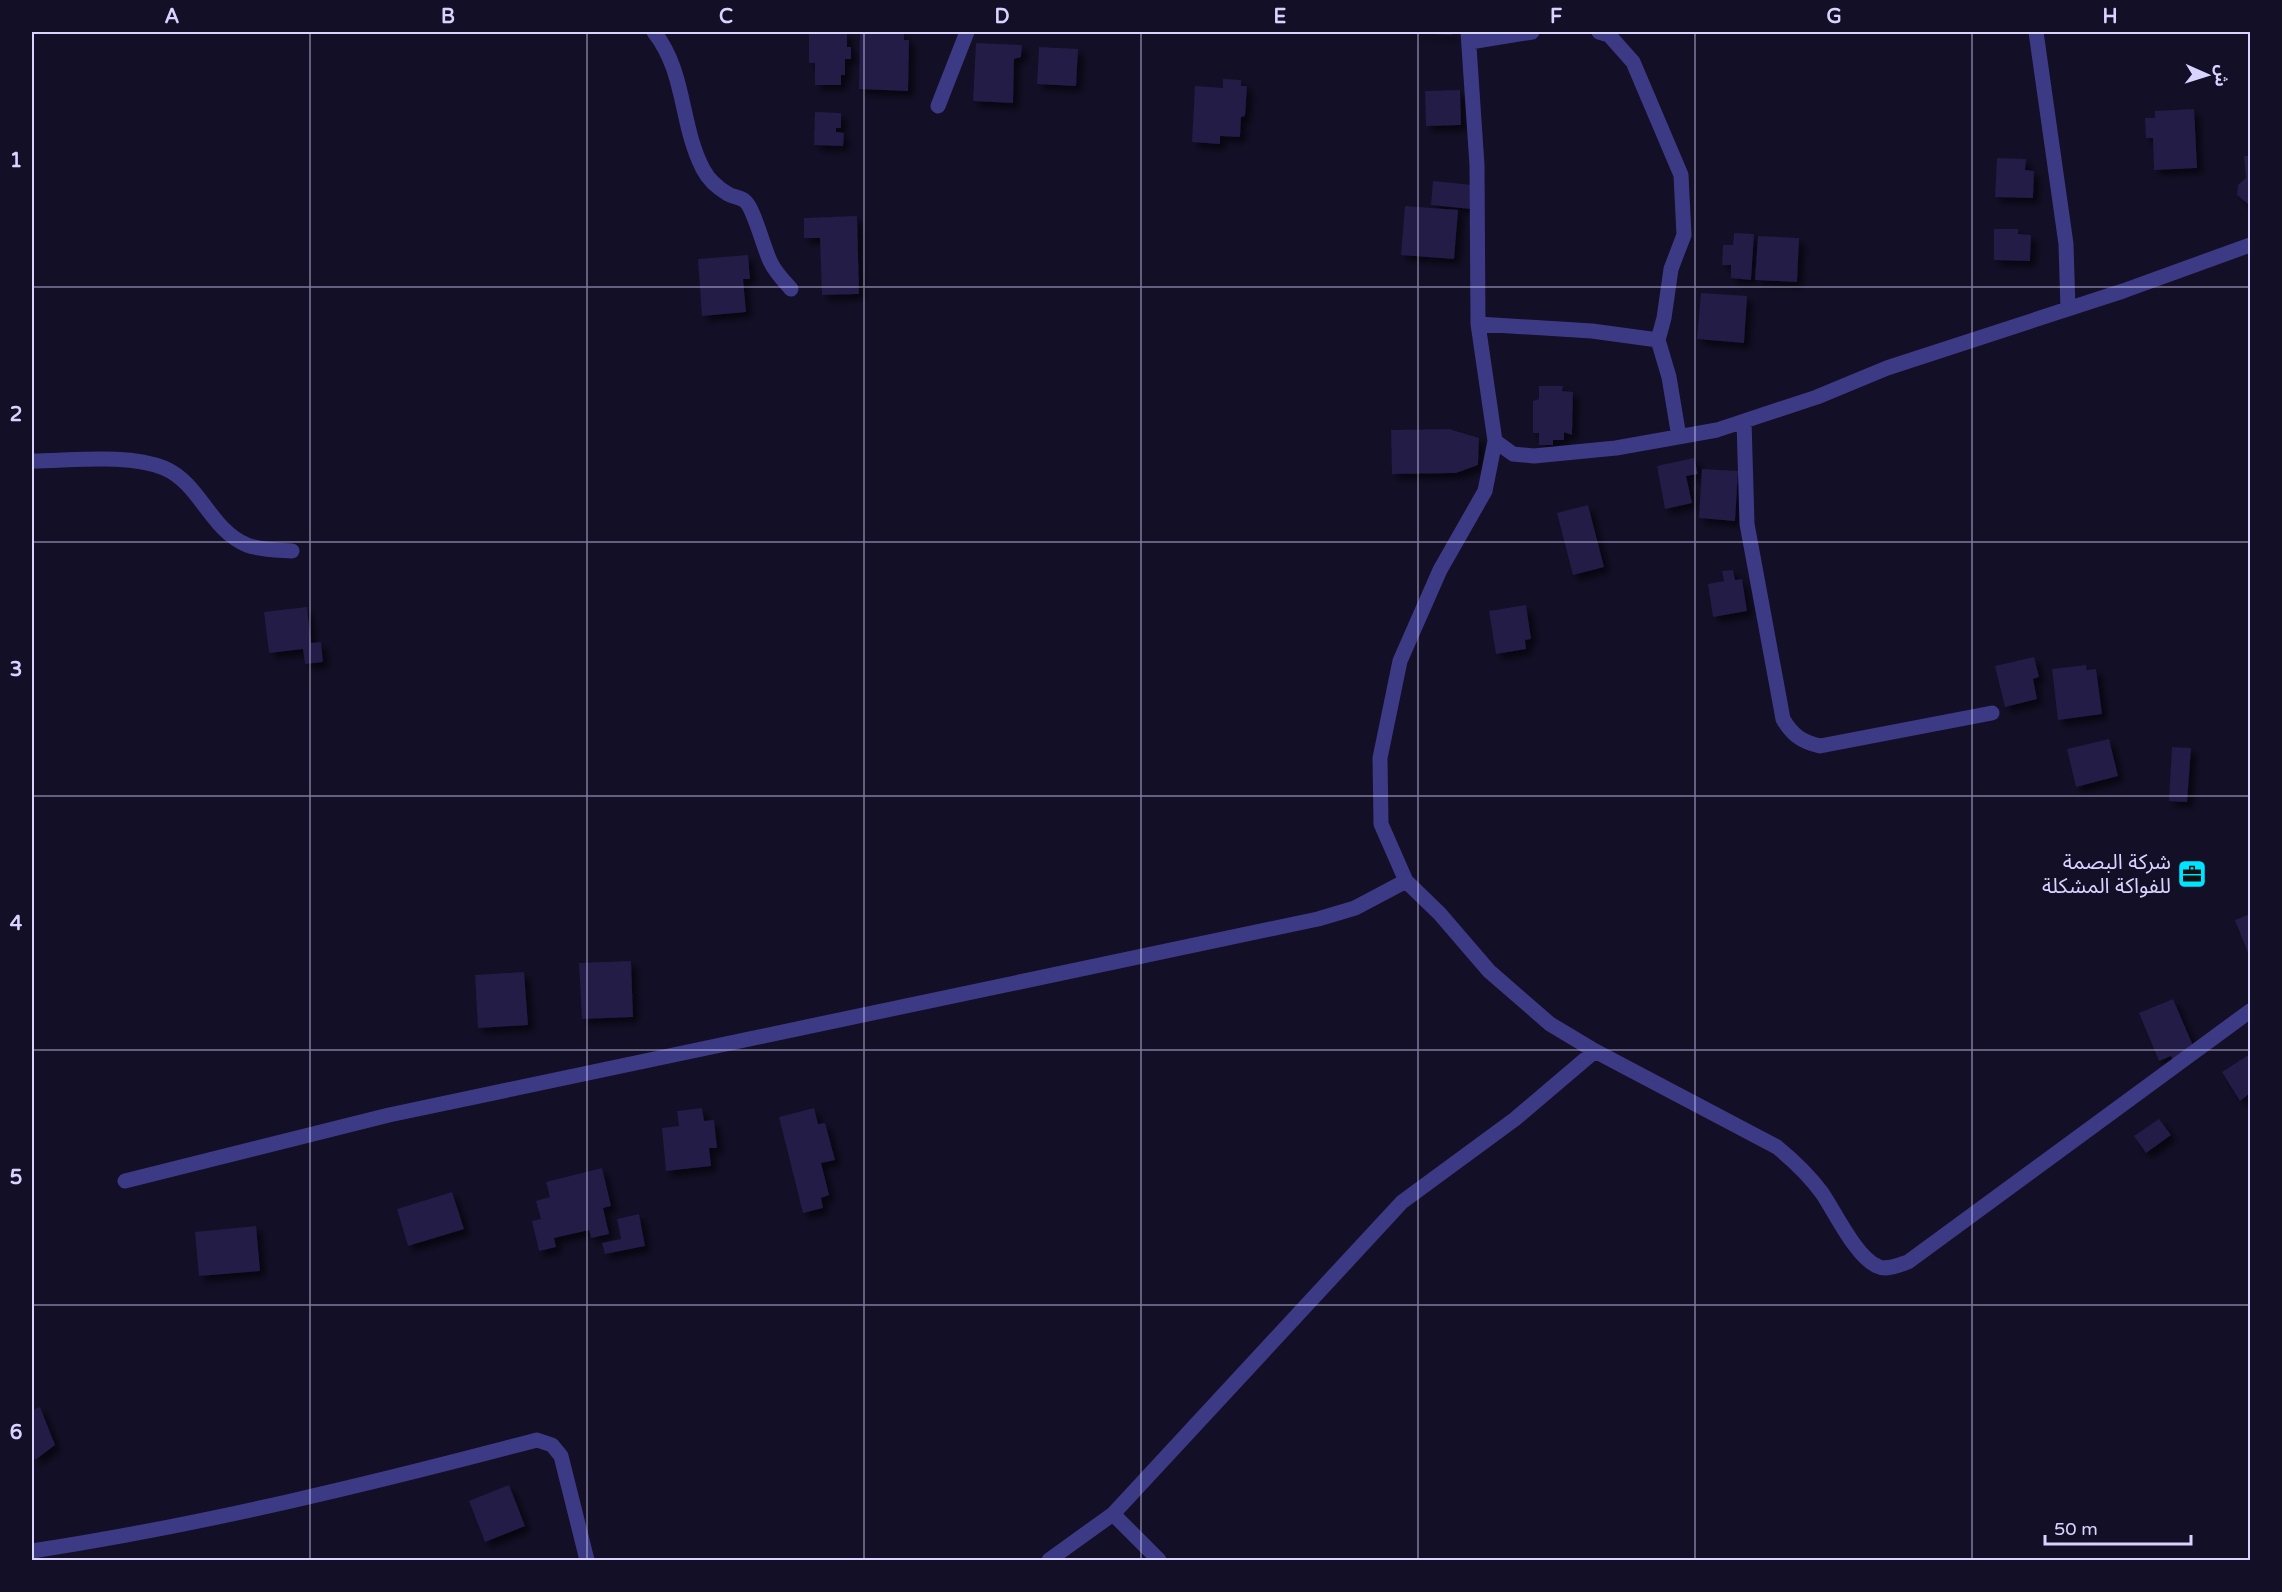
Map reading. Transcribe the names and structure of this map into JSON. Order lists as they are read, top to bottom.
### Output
{
  "places": {
    "office": ["شركة البصمة للفواكة المشكلة"]
  },
  "scale_bar": "50 m",
  "north": "right",
  "grid": {
    "columns": [
      "A",
      "B",
      "C",
      "D",
      "E",
      "F",
      "G",
      "H"
    ],
    "rows": [
      "1",
      "2",
      "3",
      "4",
      "5",
      "6"
    ]
  }
}
